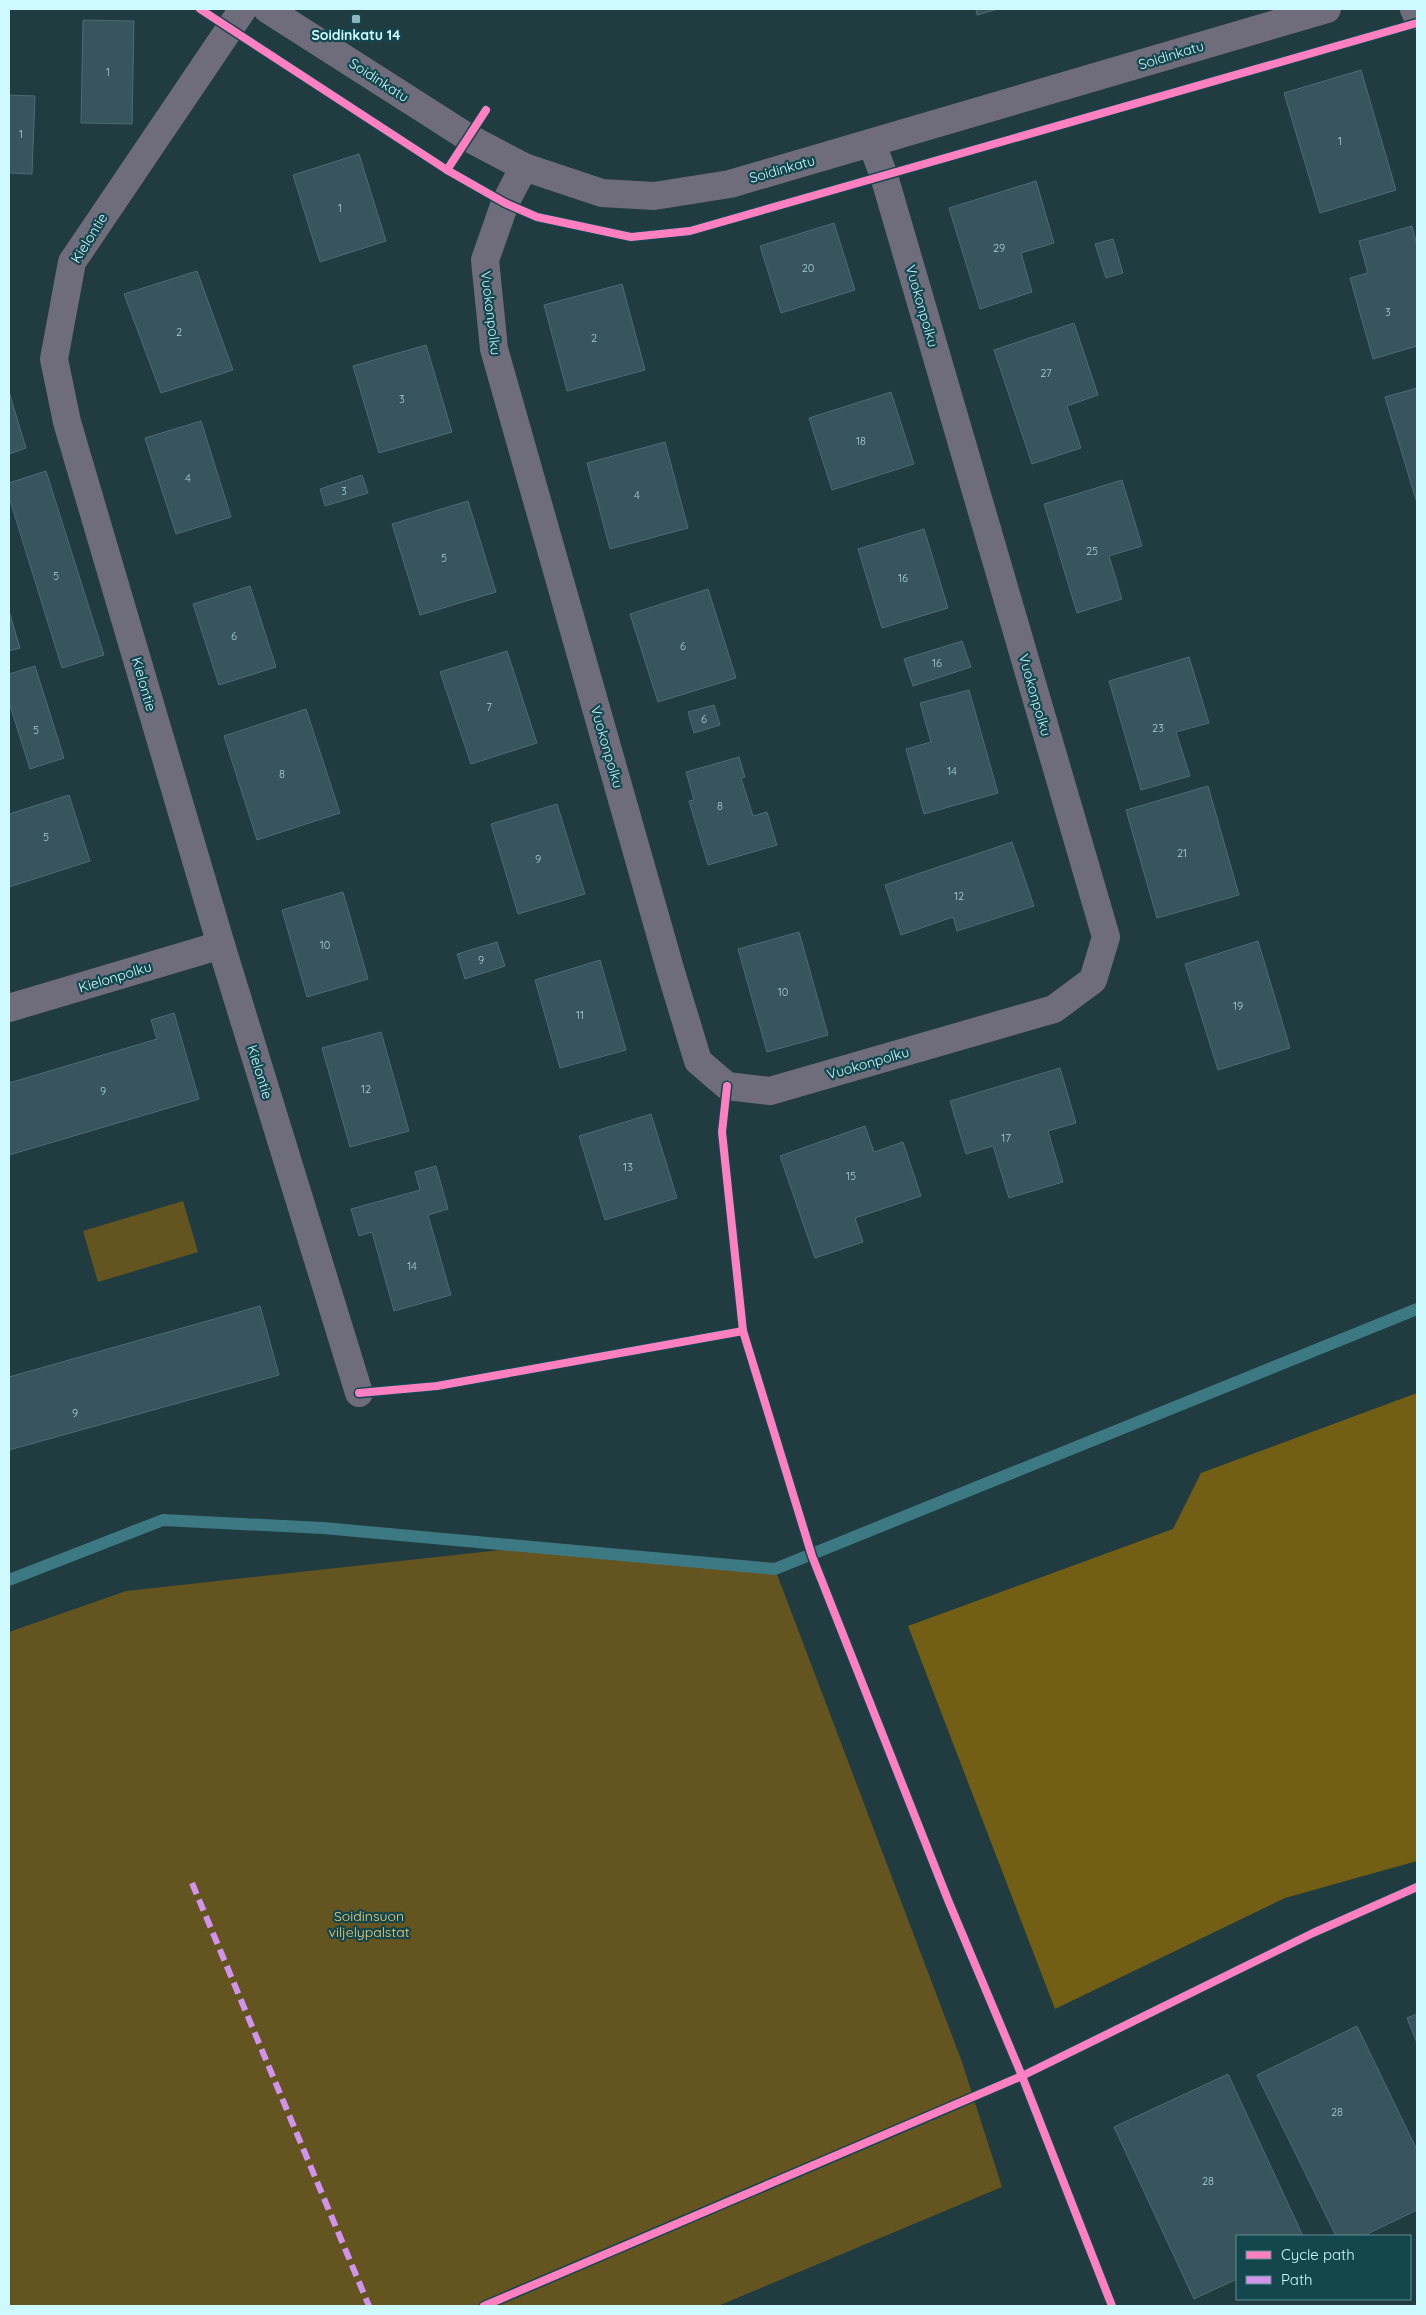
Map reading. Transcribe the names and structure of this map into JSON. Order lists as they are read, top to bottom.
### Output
{
  "streets": {
    "street": [
      "Soidinkatu",
      "Kielontie",
      "Vuokonpolku",
      "Kielonpolku"
    ]
  },
  "crossings": [
    ["Soidinkatu", "Vuokonpolku"],
    ["Kielontie", "Kielonpolku"]
  ],
  "parks": ["Soidinsuon viljelypalstat"],
  "places": {
    "transit": ["Soidinkatu 14"]
  },
  "house_numbers": [
    "1",
    "1",
    "1",
    "1",
    "29",
    "20",
    "3",
    "2",
    "2",
    "27",
    "3",
    "18",
    "4",
    "3",
    "4",
    "25",
    "5",
    "5",
    "16",
    "6",
    "6",
    "16",
    "7",
    "6",
    "23",
    "5",
    "14",
    "8",
    "8",
    "5",
    "21",
    "9",
    "12",
    "10",
    "9",
    "10",
    "19",
    "11",
    "12",
    "9",
    "17",
    "13",
    "15",
    "14",
    "9",
    "28",
    "28"
  ],
  "legend": ["Cycle path", "Path"]
}
